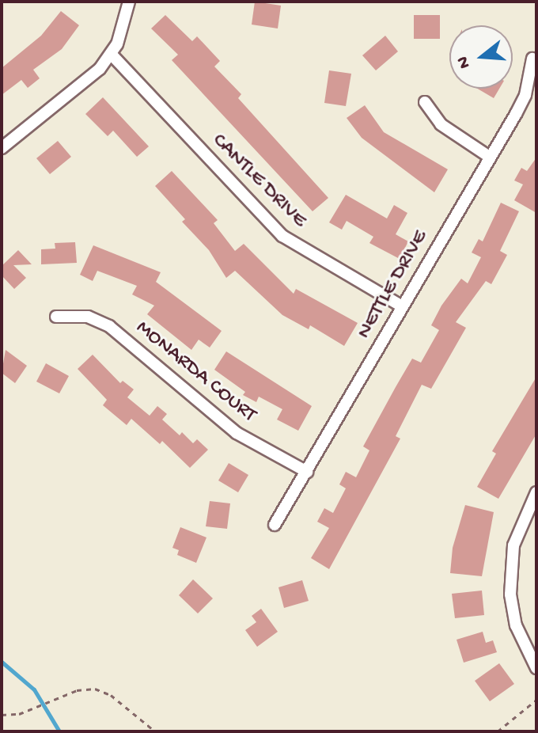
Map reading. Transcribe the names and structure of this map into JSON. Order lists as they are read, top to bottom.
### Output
{
  "streets": {
    "street": ["CANTLE DRIVE", "NETTLE DRIVE", "MONARDA COURT"]
  },
  "crossings": [
    ["CANTLE DRIVE", "NETTLE DRIVE"],
    ["NETTLE DRIVE", "MONARDA COURT"]
  ],
  "north": "left"
}
